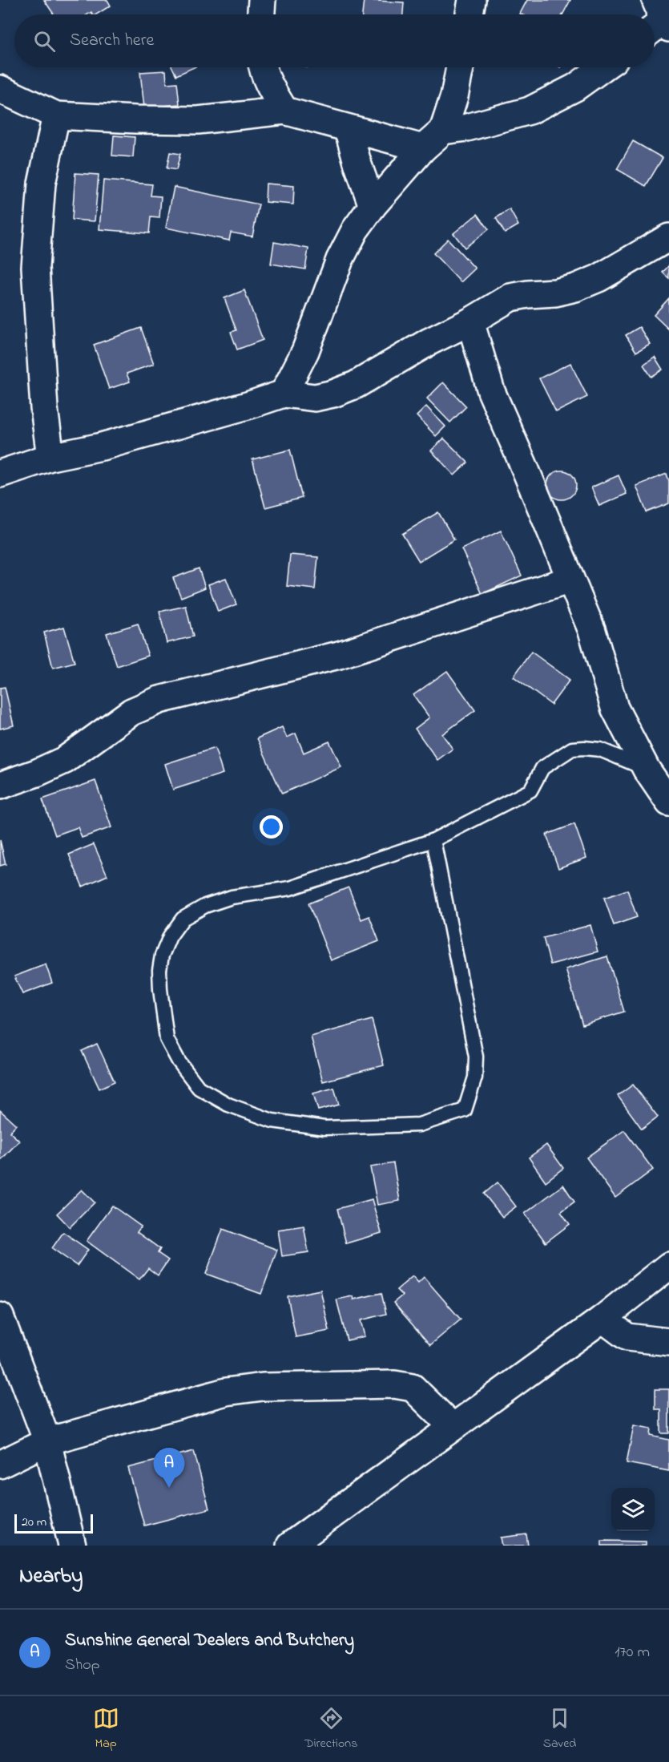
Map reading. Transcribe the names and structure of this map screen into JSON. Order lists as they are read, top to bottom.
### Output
{
  "scale_bar": "20 m",
  "page": {
    "search": "Search here",
    "pins": "A",
    "scale": "20 m",
    "heading": "Nearby",
    "list": [
      {
        "mark": "A",
        "name": "Sunshine General Dealers and Butchery",
        "note": "Shop",
        "value": "170 m"
      }
    ],
    "nav": ["Map", "Directions", "Saved"]
  }
}
